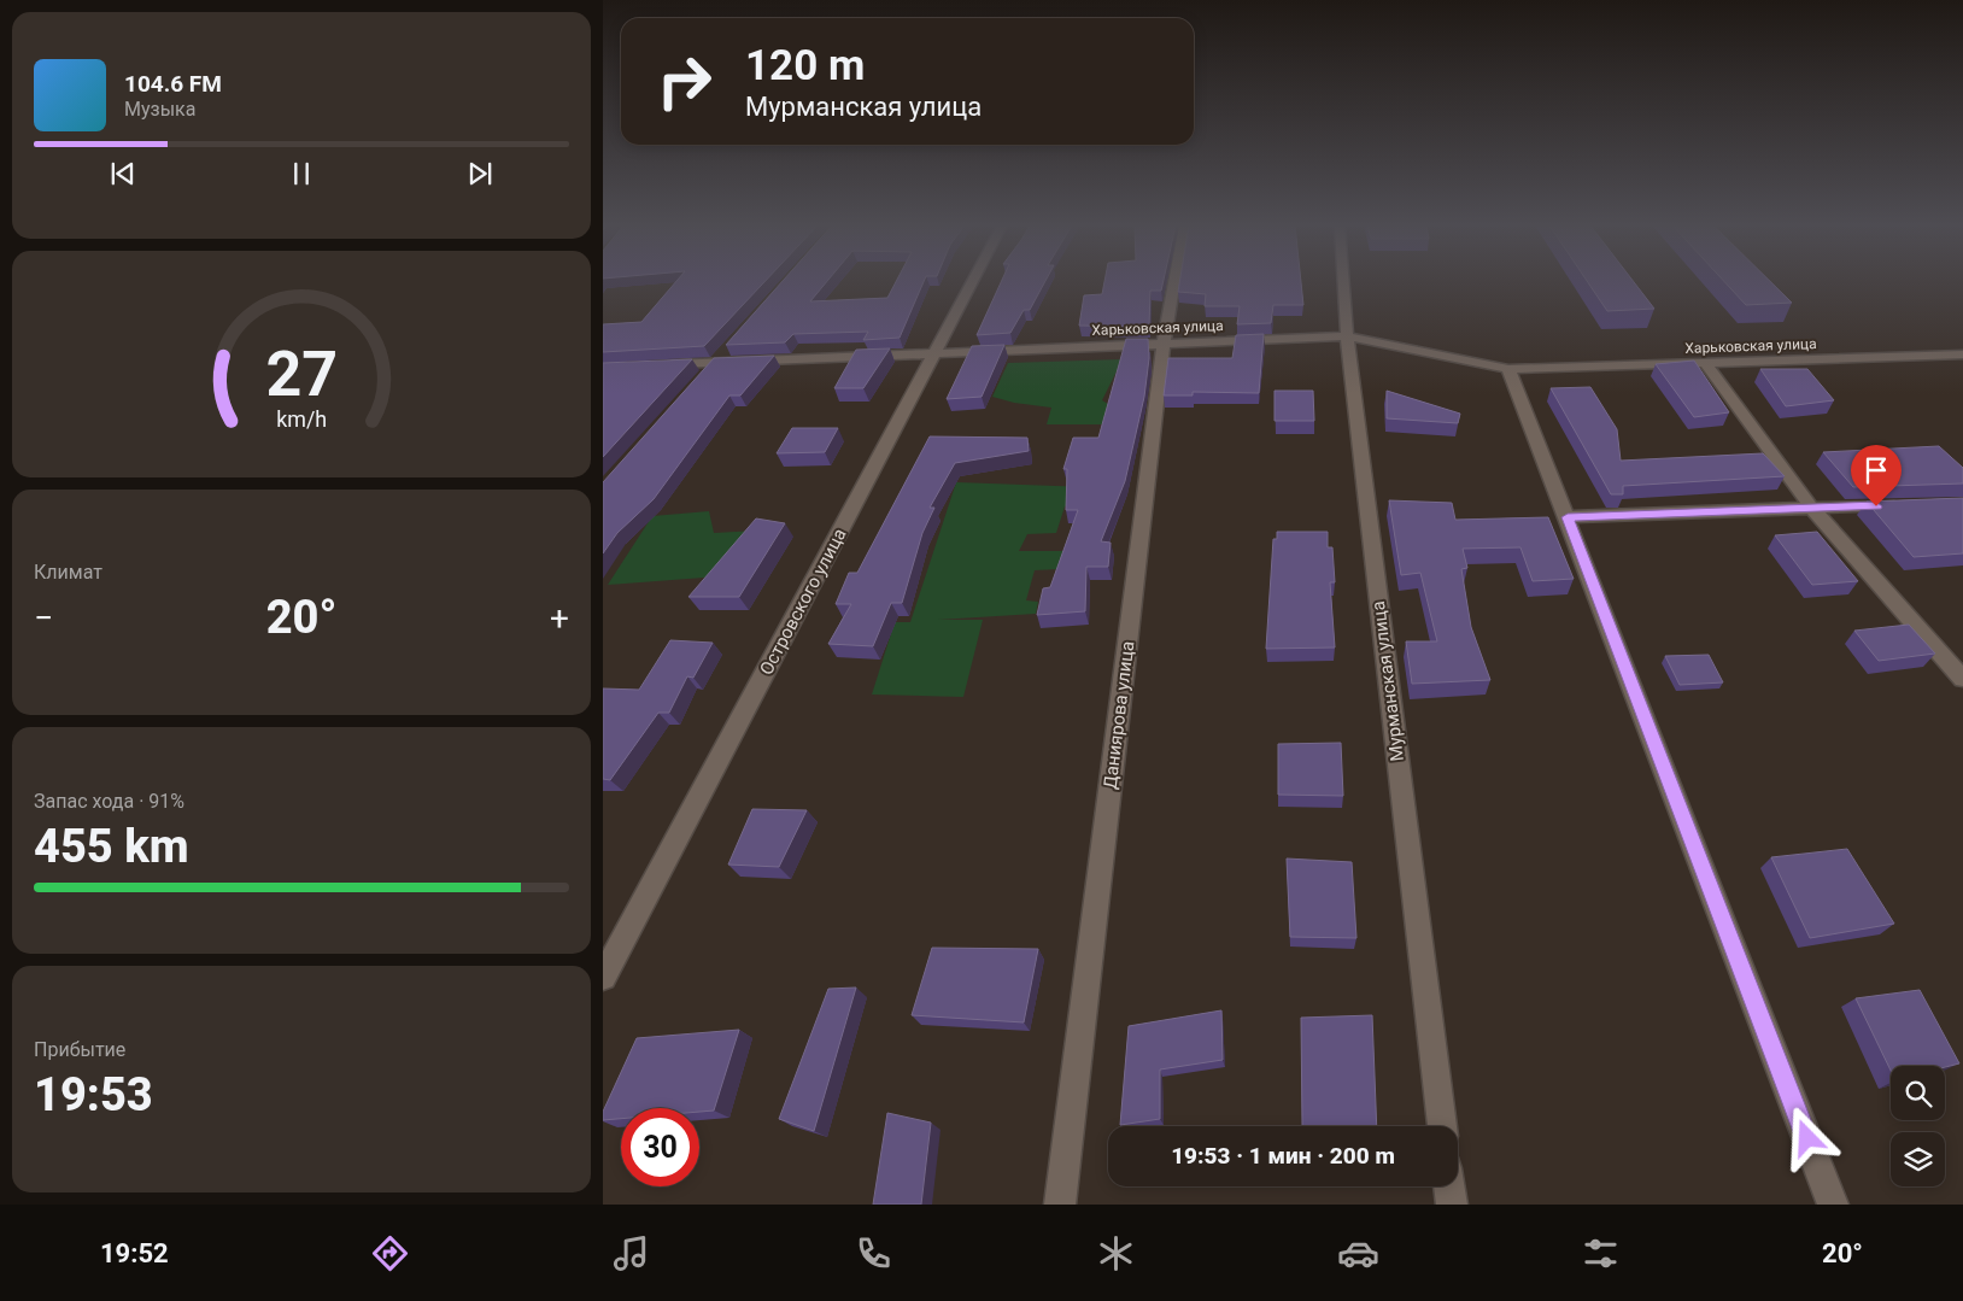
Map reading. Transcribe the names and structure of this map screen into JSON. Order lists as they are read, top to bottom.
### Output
{
  "streets": {
    "street": [
      "Харьковская улица",
      "Островского улица",
      "Мурманская улица",
      "Даниярова улица"
    ]
  },
  "crossings": [
    ["Харьковская улица", "Островского улица"],
    ["Харьковская улица", "Мурманская улица"],
    ["Харьковская улица", "Даниярова улица"]
  ],
  "page": {
    "turn": ["120 m", "Мурманская улица"],
    "song": ["104.6 FM", "Музыка"],
    "tile": [
      "Климат",
      ["Запас хода · 91%", "455 km"],
      ["Прибытие", "19:53"]
    ],
    "heat": ["−", "20°", "+"],
    "limit": "30",
    "trip": "19:53 · 1 мин · 200 m",
    "tabs": ["19:52", "20°"],
    "gauge": ["27", "km/h"]
  }
}
